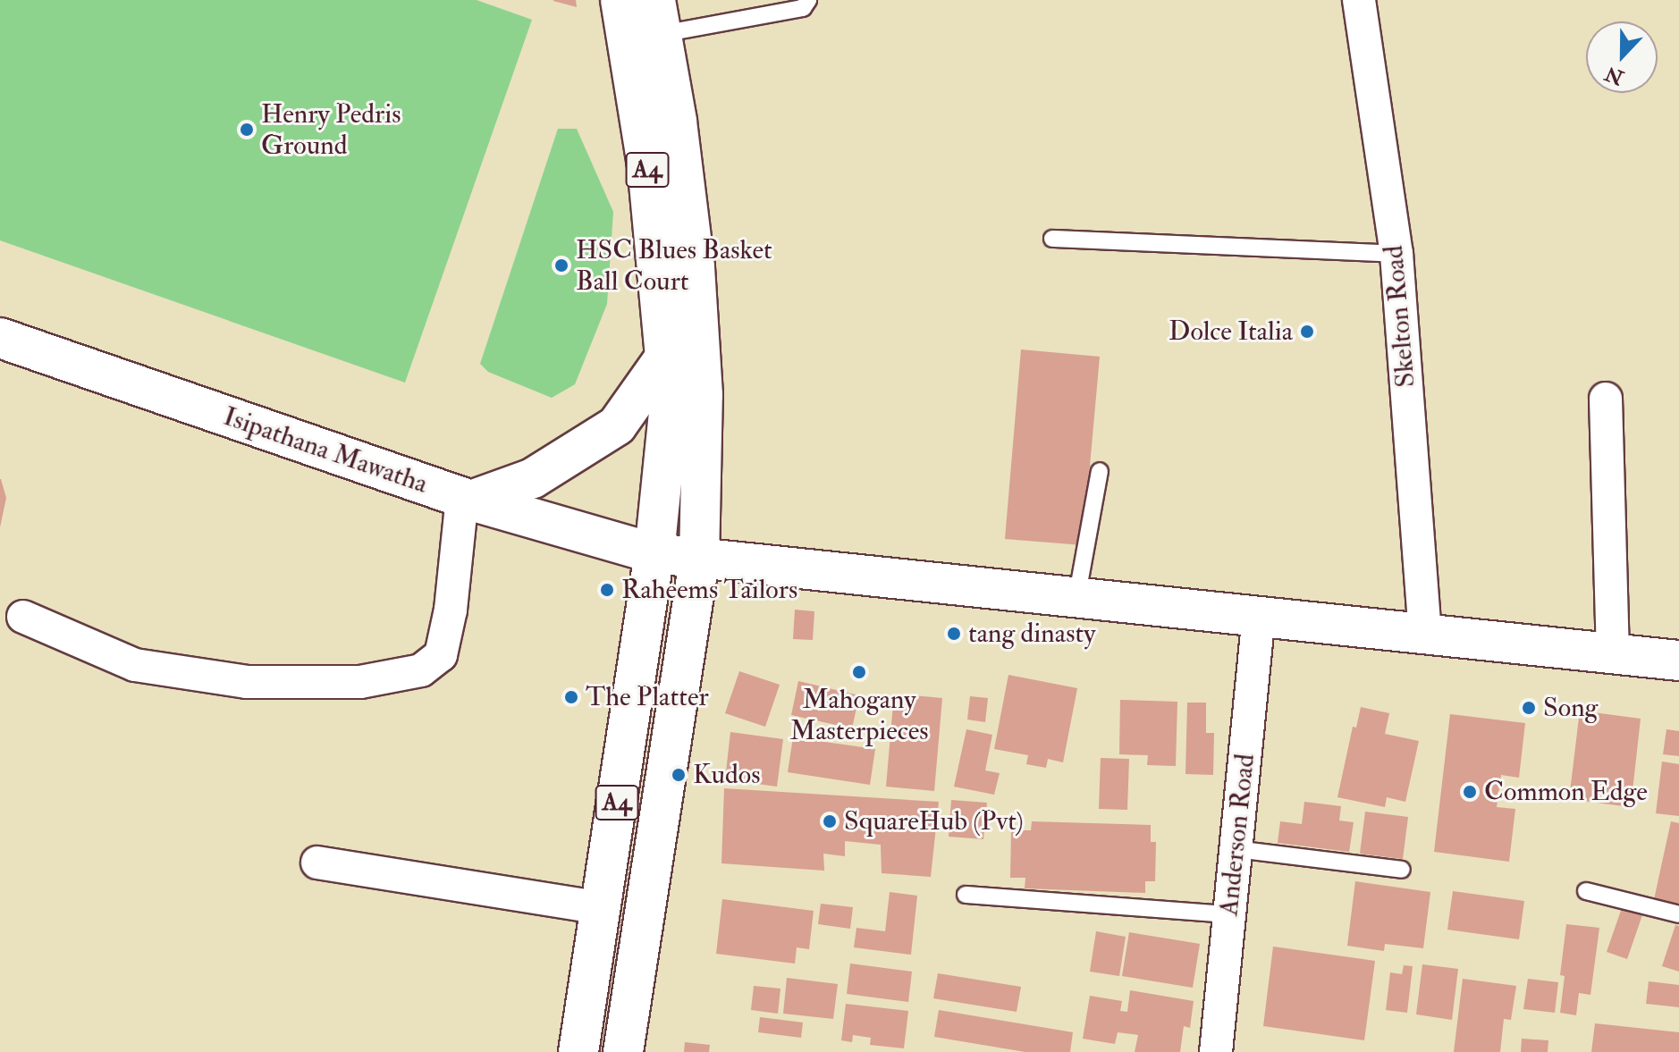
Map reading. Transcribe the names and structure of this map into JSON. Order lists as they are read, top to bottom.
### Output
{
  "streets": {
    "main road": ["A4", "Isipathana Mawatha"],
    "street": ["Skelton Road", "Anderson Road"]
  },
  "crossings": [
    ["A4", "Isipathana Mawatha"],
    ["Skelton Road", "Isipathana Mawatha"],
    ["Isipathana Mawatha", "Anderson Road"]
  ],
  "places": [
    "Henry Pedris Ground",
    "HSC Blues Basket Ball Court",
    "Dolce Italia",
    "Raheems Tailors",
    "tang dinasty",
    "Mahogany Masterpieces",
    "The Platter",
    "Song",
    "Kudos",
    "Common Edge",
    "SquareHub (Pvt)"
  ],
  "north": "bottom"
}
